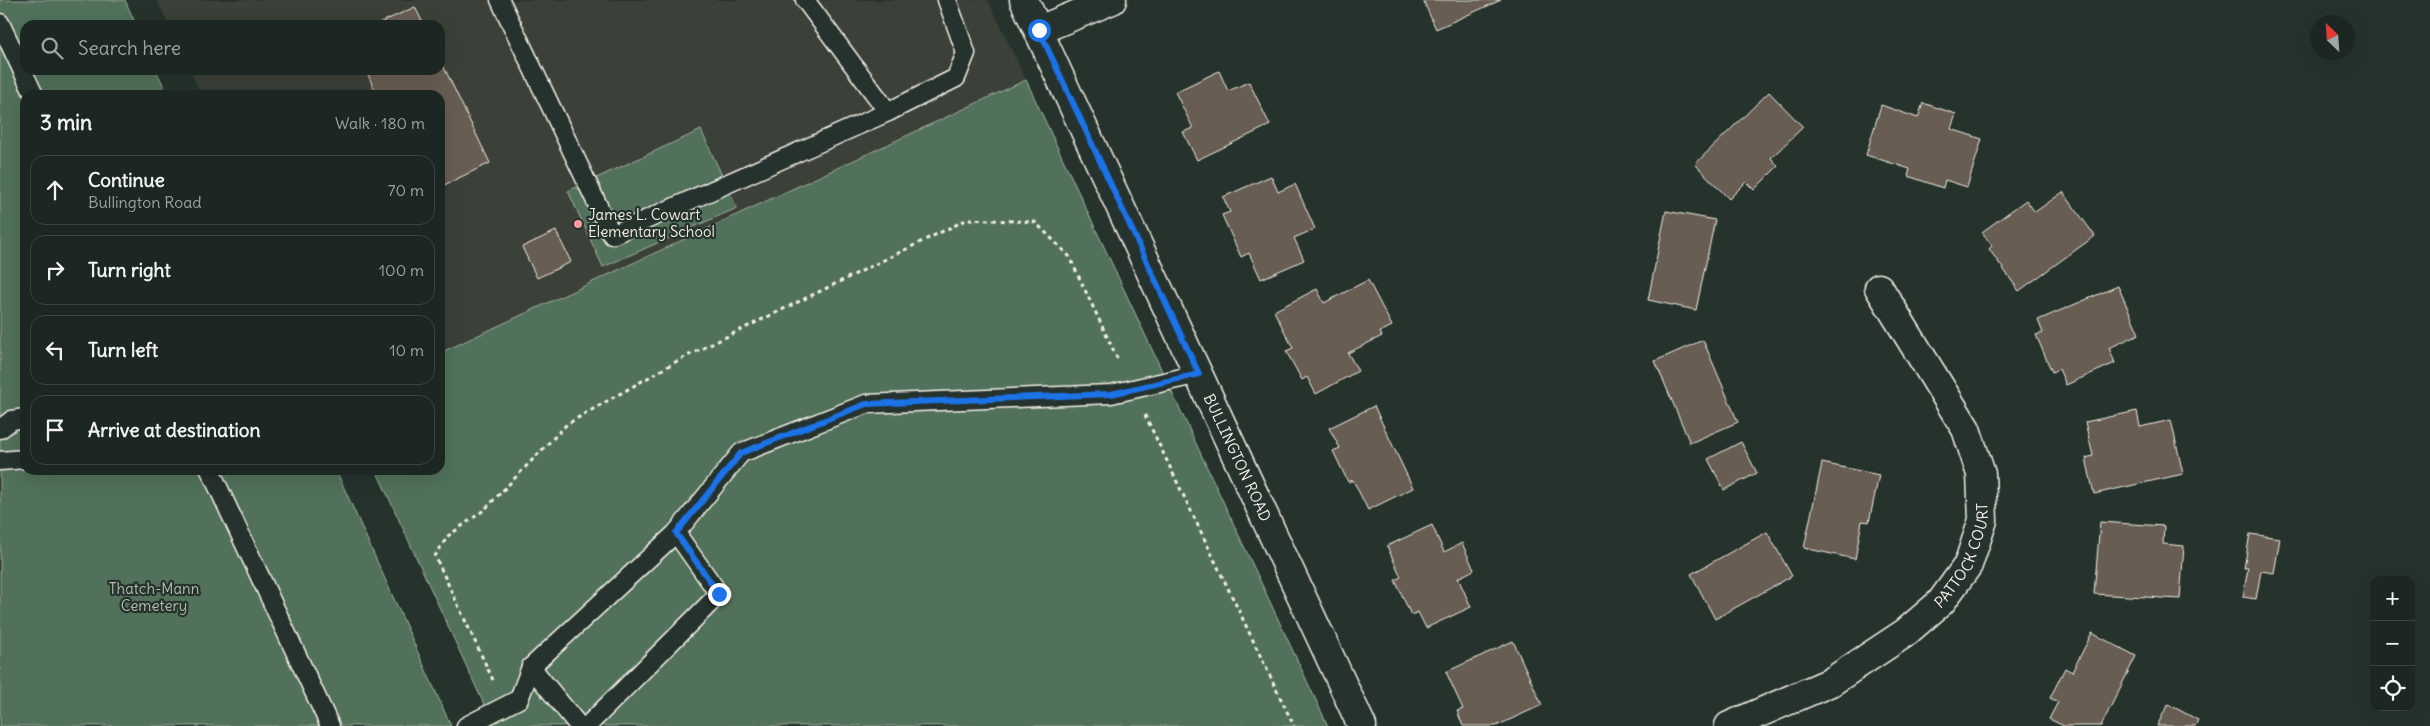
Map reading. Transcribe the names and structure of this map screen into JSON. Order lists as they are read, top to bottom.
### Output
{
  "streets": {
    "street": ["BULLINGTON ROAD", "PATTOCK COURT"]
  },
  "parks": ["Thatch-Mann Cemetery"],
  "places": ["James L. Cowart Elementary School"],
  "north": "top left",
  "page": {
    "search": "Search here",
    "heading": ["3 min", "Walk · 180 m"],
    "list": [
      ["Continue", "Bullington Road", "70 m"],
      ["Turn right", "100 m"],
      ["Turn left", "10 m"],
      "Arrive at destination"
    ],
    "map_buttons": ["+", "−"]
  }
}
